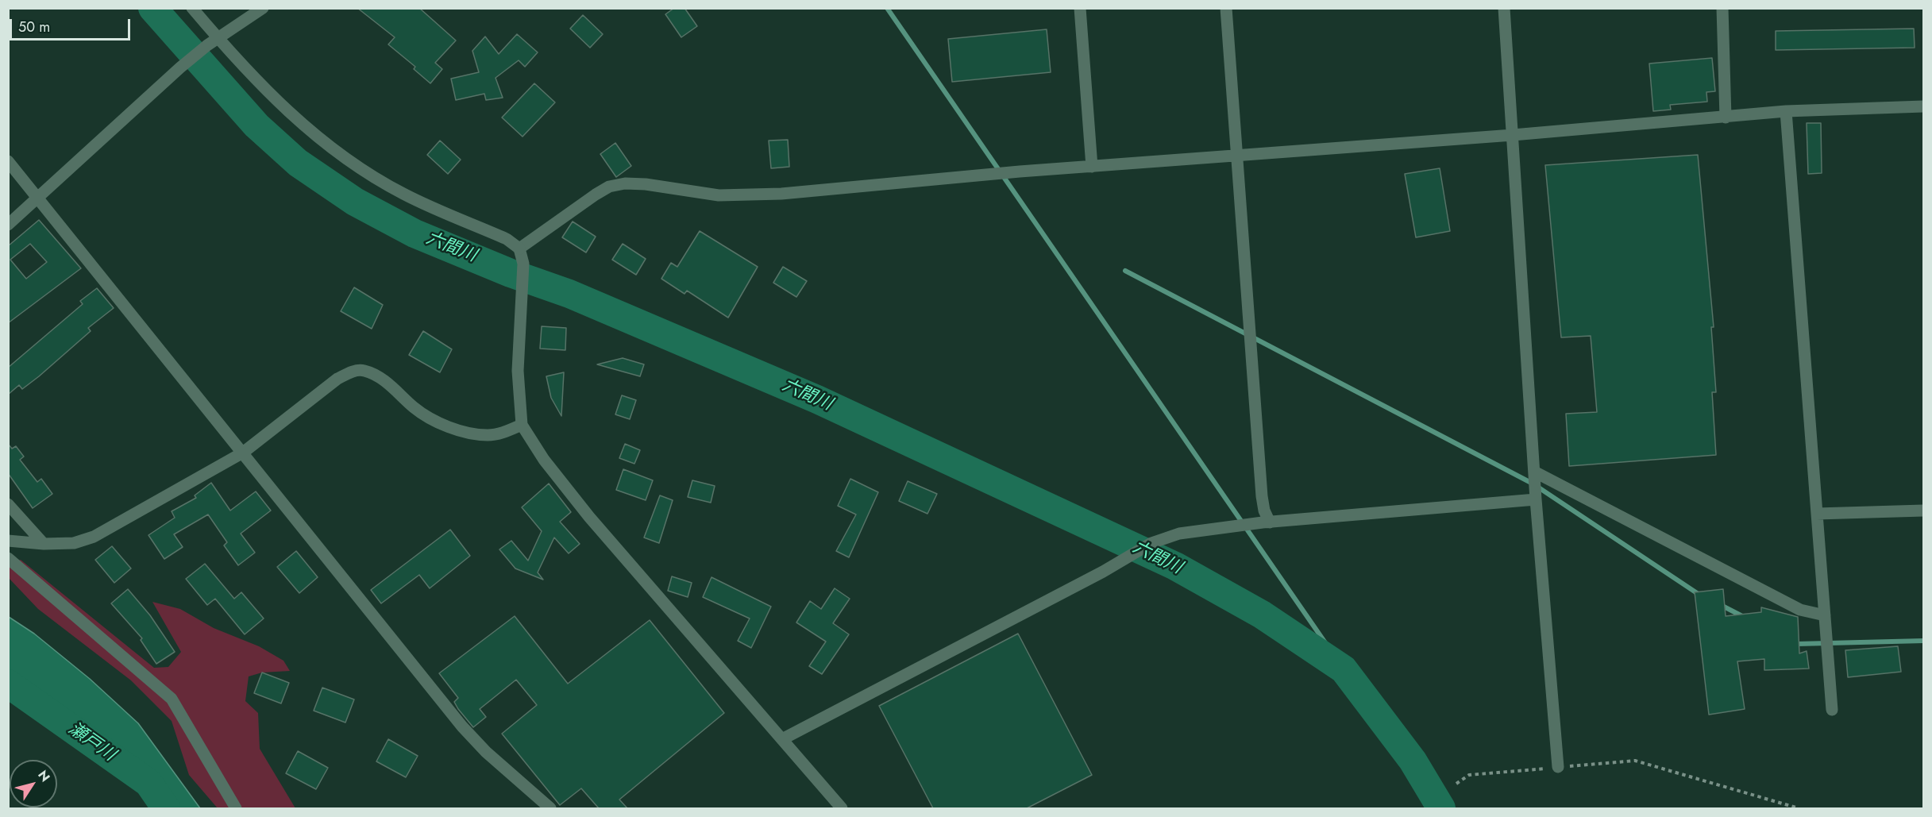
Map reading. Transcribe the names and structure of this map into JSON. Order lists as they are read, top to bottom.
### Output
{
  "water": ["六間川", "瀬戸川"],
  "scale_bar": "50 m",
  "north": "top right"
}
